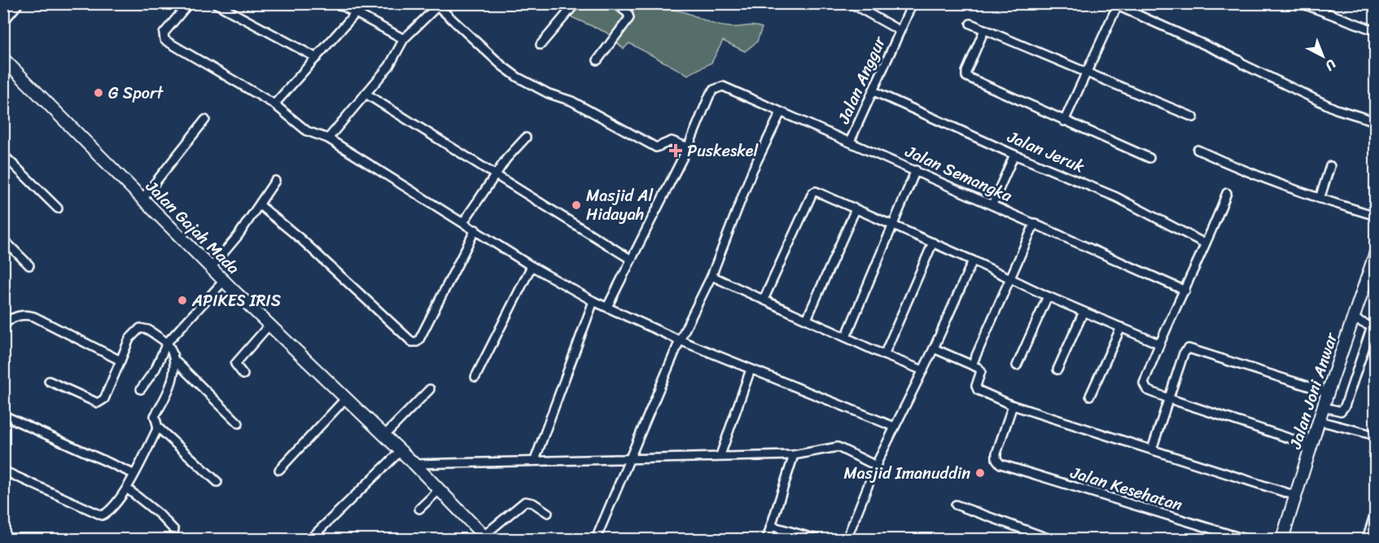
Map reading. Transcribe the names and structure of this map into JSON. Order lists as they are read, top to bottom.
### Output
{
  "streets": {
    "main road": ["Jalan Gajah Mada", "Jalan Joni Anwar"],
    "street": [
      "Jalan Anggur",
      "Jalan Jeruk",
      "Jalan Semangka",
      "Jalan Kesehatan"
    ]
  },
  "crossings": [
    ["Jalan Anggur", "Jalan Jeruk"],
    ["Jalan Anggur", "Jalan Semangka"]
  ],
  "places": {
    "other": [
      "G Sport",
      "Masjid Al Hidayah",
      "APIKES IRIS",
      "Masjid Imanuddin"
    ],
    "health": ["Puskeskel"]
  },
  "north": "bottom right"
}
